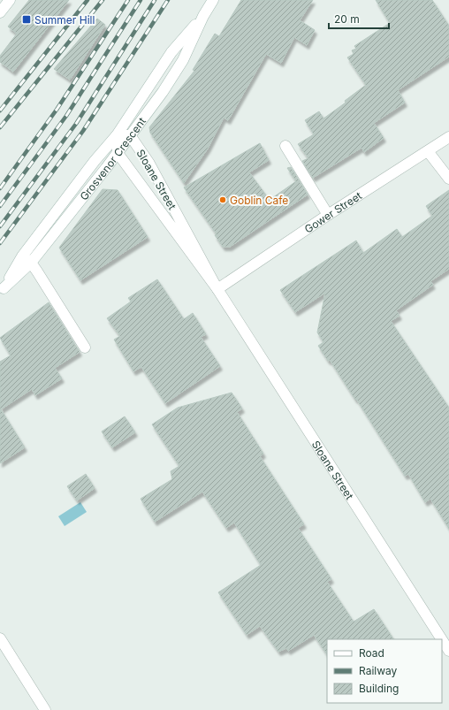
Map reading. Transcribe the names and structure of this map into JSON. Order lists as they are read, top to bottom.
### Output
{
  "streets": {
    "street": ["Grosvenor Crescent", "Sloane Street", "Gower Street"]
  },
  "crossings": [
    ["Grosvenor Crescent", "Sloane Street"],
    ["Sloane Street", "Gower Street"]
  ],
  "places": {
    "transit": ["Summer Hill"],
    "other": ["Goblin Cafe"]
  },
  "legend": ["Road", "Railway", "Building"],
  "scale_bar": "20 m"
}
